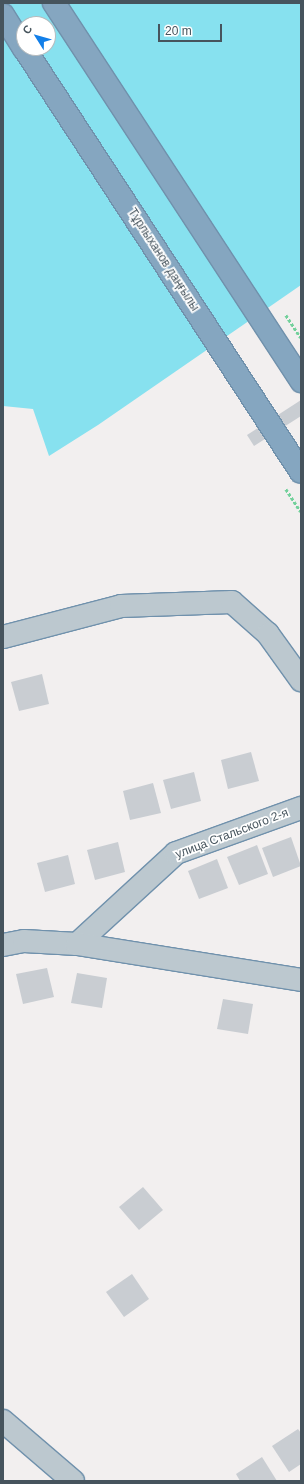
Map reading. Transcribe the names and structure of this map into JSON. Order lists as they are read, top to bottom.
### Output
{
  "streets": {
    "highway": ["Тұрлыханов даңғылы"],
    "street": ["улица Стальского 2-я"]
  },
  "scale_bar": "20 m",
  "north": "top left"
}
